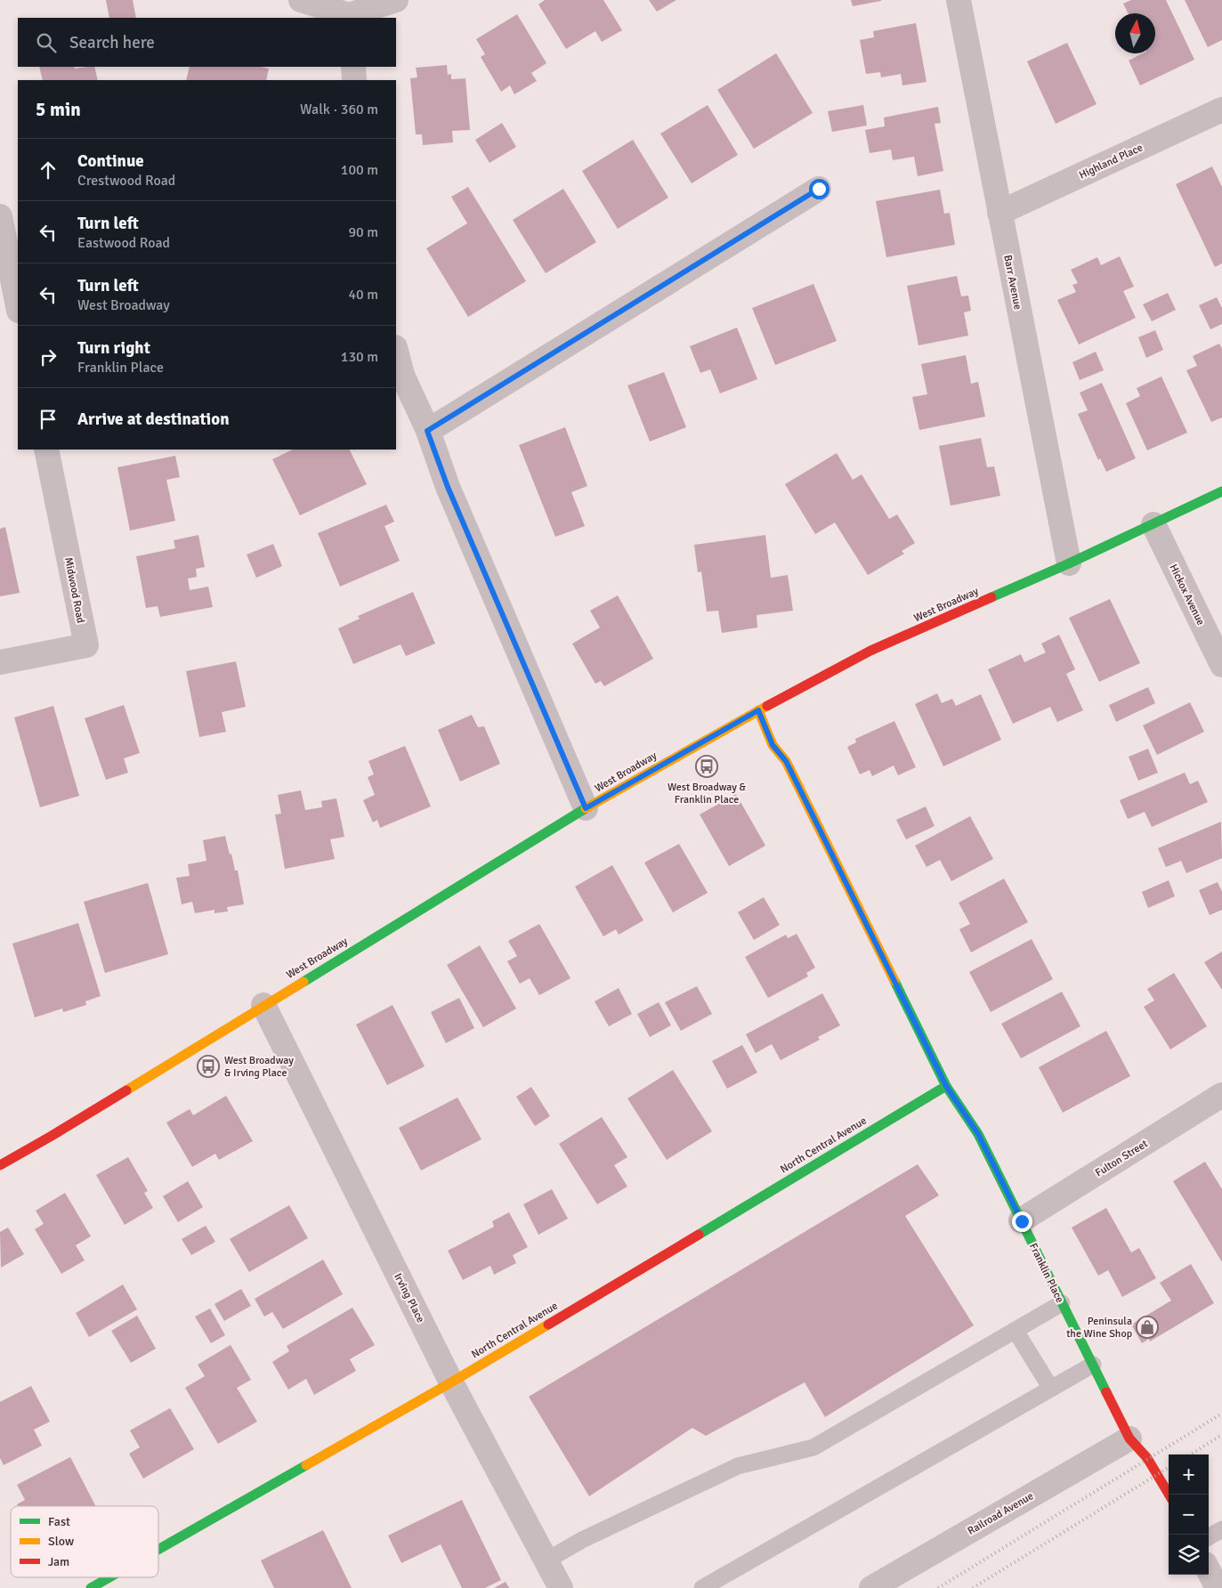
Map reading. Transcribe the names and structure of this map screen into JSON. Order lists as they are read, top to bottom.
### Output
{
  "streets": {
    "street": [
      "Highland Place",
      "Barr Avenue",
      "Midwood Road",
      "Hickox Avenue",
      "West Broadway",
      "North Central Avenue",
      "Fulton Street",
      "Franklin Place",
      "Irving Place",
      "Railroad Avenue"
    ]
  },
  "crossings": [
    ["Highland Place", "Barr Avenue"],
    ["Barr Avenue", "West Broadway"],
    ["Hickox Avenue", "West Broadway"],
    ["West Broadway", "Franklin Place"],
    ["West Broadway", "Irving Place"],
    ["North Central Avenue", "Franklin Place"],
    ["North Central Avenue", "Irving Place"],
    ["Fulton Street", "Franklin Place"],
    ["Franklin Place", "Railroad Avenue"]
  ],
  "places": {
    "bus stop": ["West Broadway & Franklin Place", "West Broadway & Irving Place"],
    "shop": ["Peninsula the Wine Shop"]
  },
  "legend": ["Fast", "Slow", "Jam"],
  "north": "top",
  "page": {
    "search": "Search here",
    "heading": ["5 min", "Walk · 360 m"],
    "list": [
      ["Continue", "Crestwood Road", "100 m"],
      ["Turn left", "Eastwood Road", "90 m"],
      ["Turn left", "West Broadway", "40 m"],
      ["Turn right", "Franklin Place", "130 m"],
      "Arrive at destination"
    ],
    "map_buttons": ["+", "−"]
  }
}
